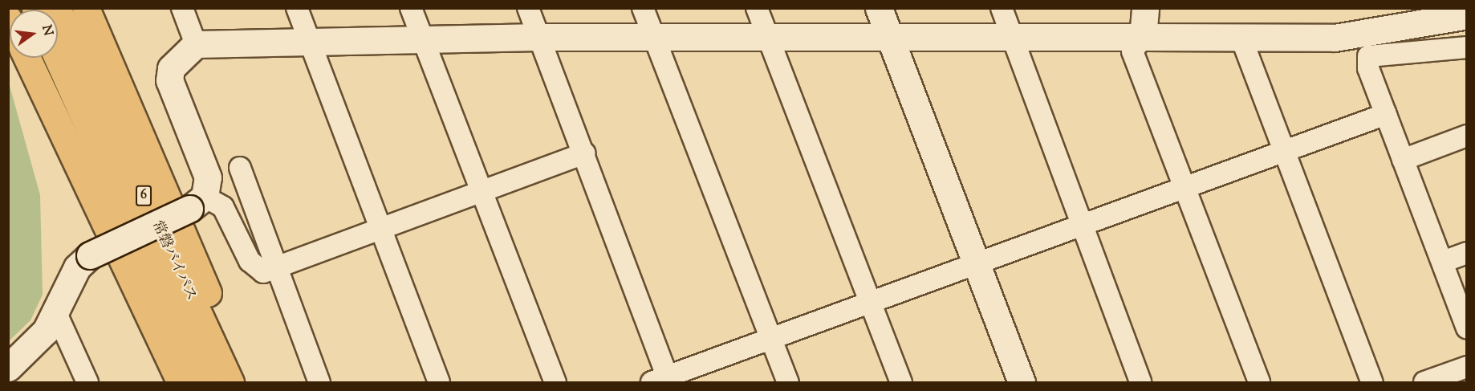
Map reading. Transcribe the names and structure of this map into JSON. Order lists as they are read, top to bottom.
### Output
{
  "streets": {
    "highway": ["6", "常磐バイパス"]
  },
  "north": "right"
}
